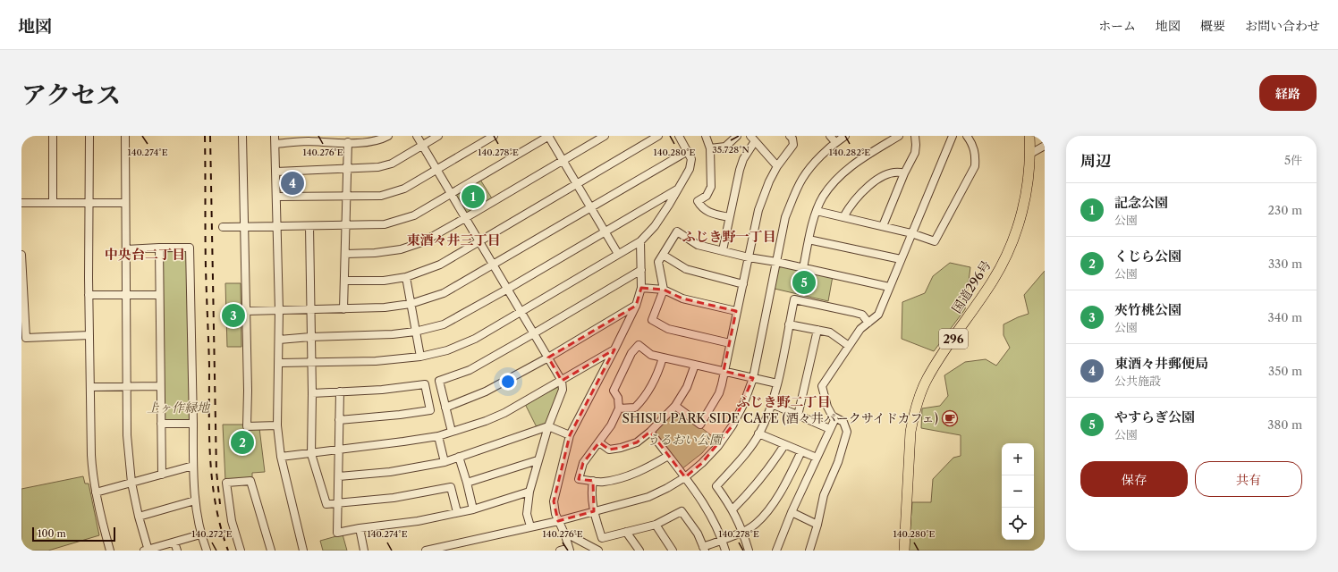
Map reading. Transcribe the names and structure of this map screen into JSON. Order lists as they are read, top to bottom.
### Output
{
  "streets": {
    "highway": ["国道296号", "296"]
  },
  "districts": [
    "ふじき野一丁目",
    "東酒々井三丁目",
    "中央台二丁目",
    "ふじき野二丁目"
  ],
  "parks": ["上ヶ作緑地", "うるおい公園"],
  "places": {
    "cafe": ["SHISUI PARK SIDE CAFE (酒々井パークサイドカフェ)"]
  },
  "scale_bar": "100 m",
  "page": {
    "header": "地図",
    "nav": [
      "ホーム",
      "地図",
      "概要",
      "お問い合わせ"
    ],
    "title": "アクセス",
    "buttons": [
      "経路",
      ["保存", "共有"]
    ],
    "heading": ["周辺", "5件"],
    "pins": [
      "4",
      "1",
      "5",
      "3",
      "2"
    ],
    "list": [
      {
        "mark": "1",
        "name": "記念公園",
        "note": "公園",
        "value": "230 m"
      },
      {
        "mark": "2",
        "name": "くじら公園",
        "note": "公園",
        "value": "330 m"
      },
      {
        "mark": "3",
        "name": "夾竹桃公園",
        "note": "公園",
        "value": "340 m"
      },
      {
        "mark": "4",
        "name": "東酒々井郵便局",
        "note": "公共施設",
        "value": "350 m"
      },
      {
        "mark": "5",
        "name": "やすらぎ公園",
        "note": "公園",
        "value": "380 m"
      }
    ],
    "map_buttons": ["+", "−"],
    "scale": "100 m"
  },
  "coordinates": [
    "35.728°N",
    "140.276°E",
    "140.274°E",
    "140.278°E",
    "140.280°E",
    "140.282°E",
    "140.272°E"
  ]
}
